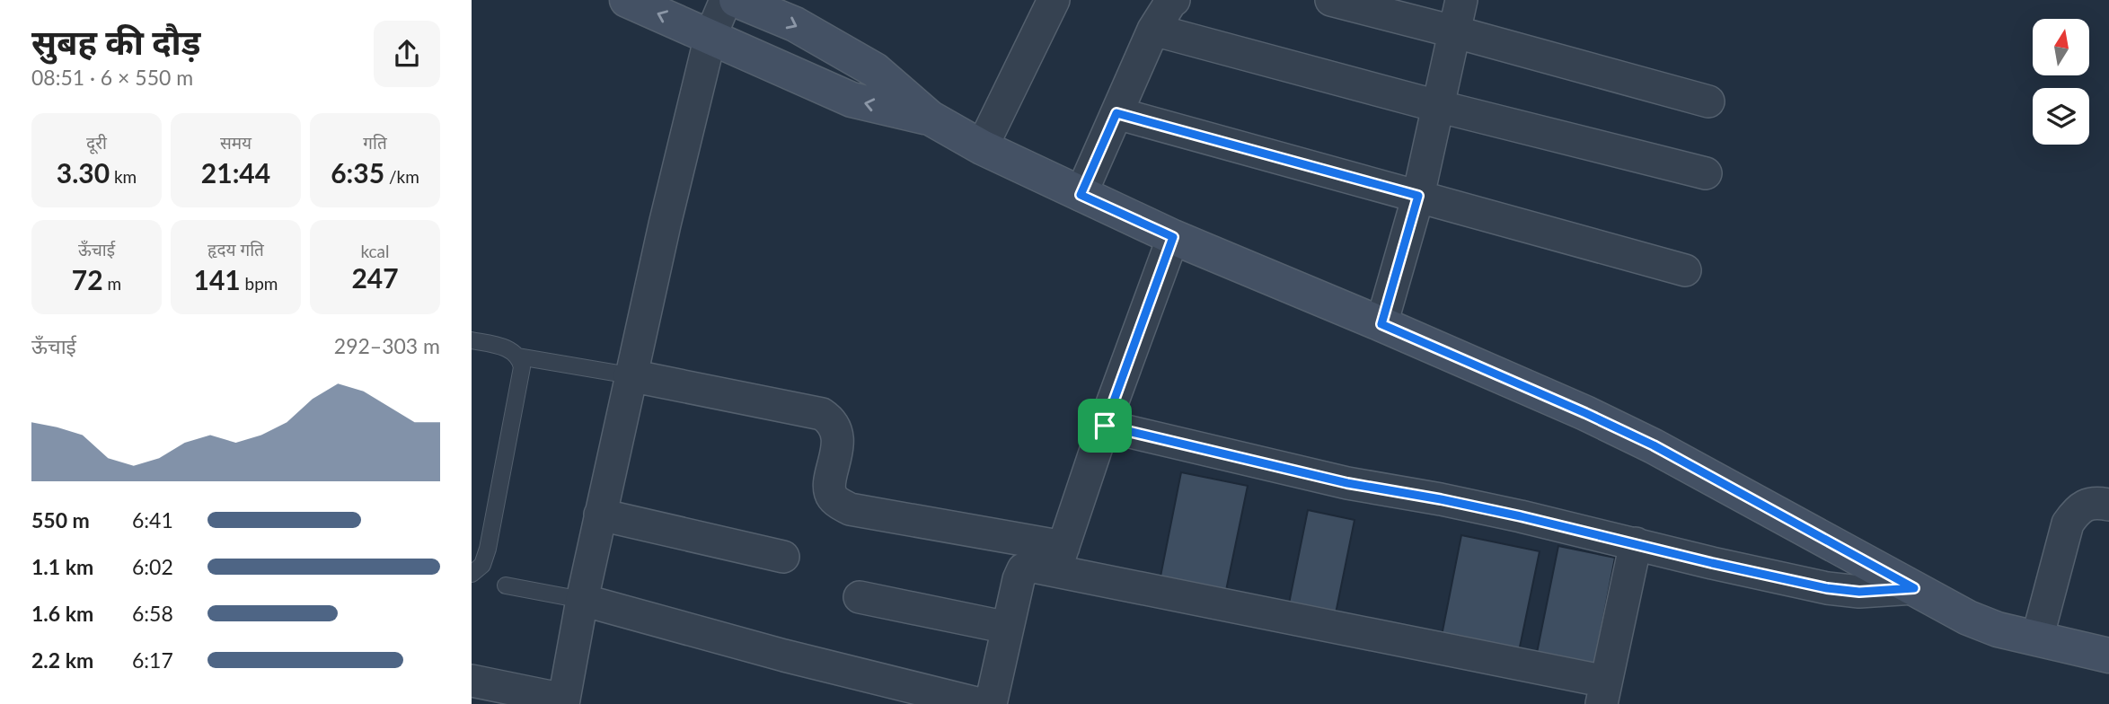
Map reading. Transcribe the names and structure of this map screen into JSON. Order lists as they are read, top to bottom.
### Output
{
  "north": "top",
  "page": {
    "heading": ["सुबह की दौड़", "08:51 · 6 × 550 m"],
    "stats": [
      ["दूरी", "3.30 km"],
      ["समय", "21:44"],
      ["गति", "6:35 /km"],
      ["ऊँचाई", "72 m"],
      ["हृदय गति", "141 bpm"],
      ["kcal", "247"]
    ],
    "chart": ["ऊँचाई", "292–303 m"],
    "list": [
      {
        "name": "550 m",
        "note": "6:41"
      },
      {
        "name": "1.1 km",
        "note": "6:02"
      },
      {
        "name": "1.6 km",
        "note": "6:58"
      },
      {
        "name": "2.2 km",
        "note": "6:17"
      }
    ]
  }
}
